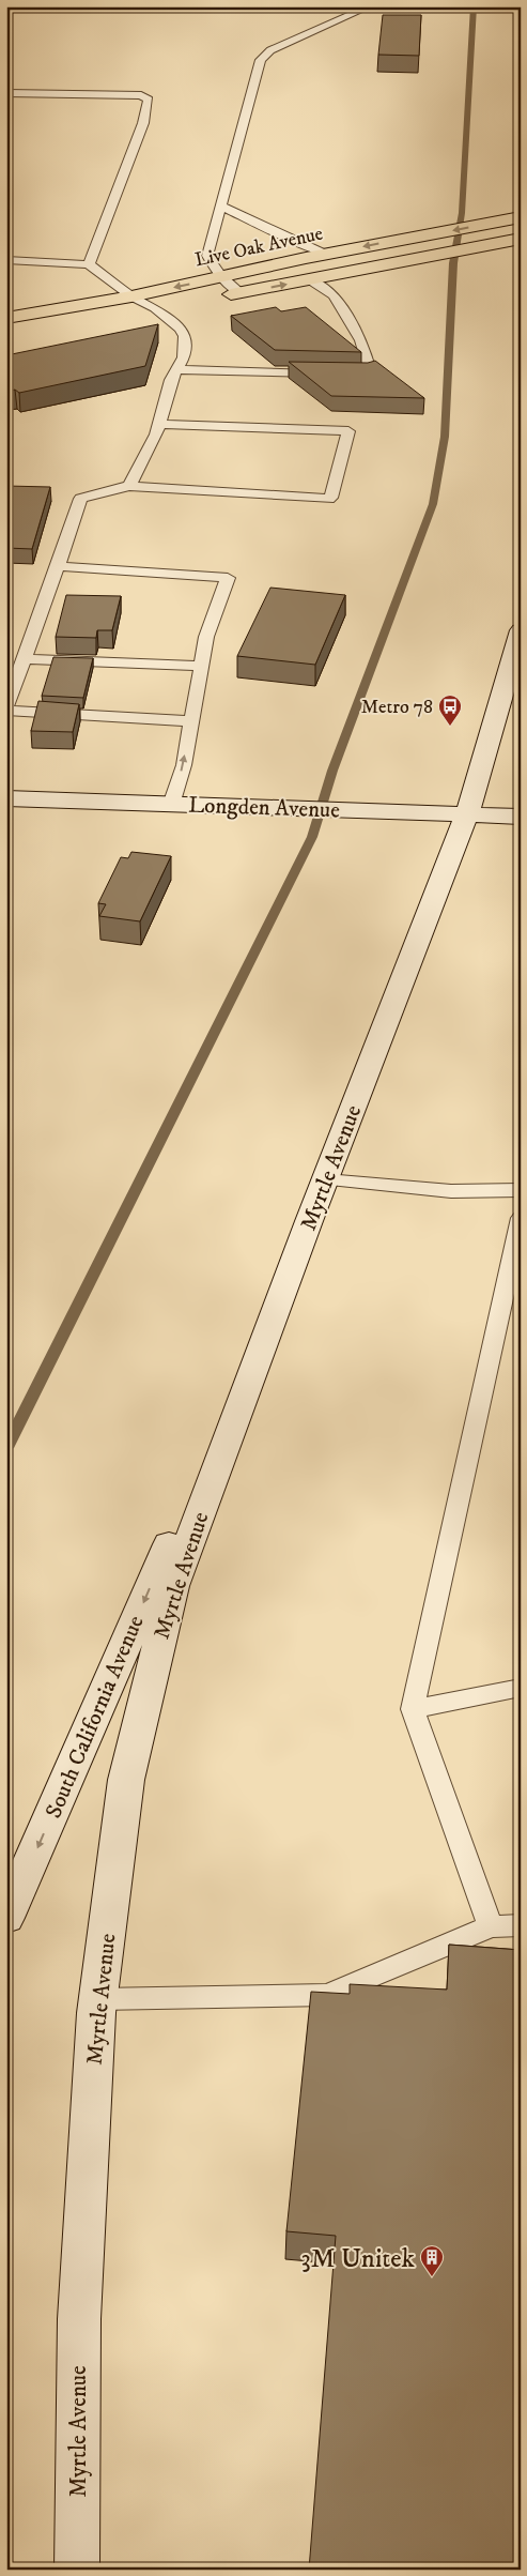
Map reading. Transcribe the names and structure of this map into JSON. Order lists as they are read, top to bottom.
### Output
{
  "streets": {
    "main road": [
      "Live Oak Avenue",
      "Longden Avenue",
      "Myrtle Avenue",
      "South California Avenue"
    ]
  },
  "crossings": [
    ["Longden Avenue", "Myrtle Avenue"],
    ["Myrtle Avenue", "South California Avenue"]
  ],
  "one_way": ["South California Avenue"],
  "places": {
    "bus stop": ["Metro 78"],
    "building": ["3M Unitek"]
  }
}
